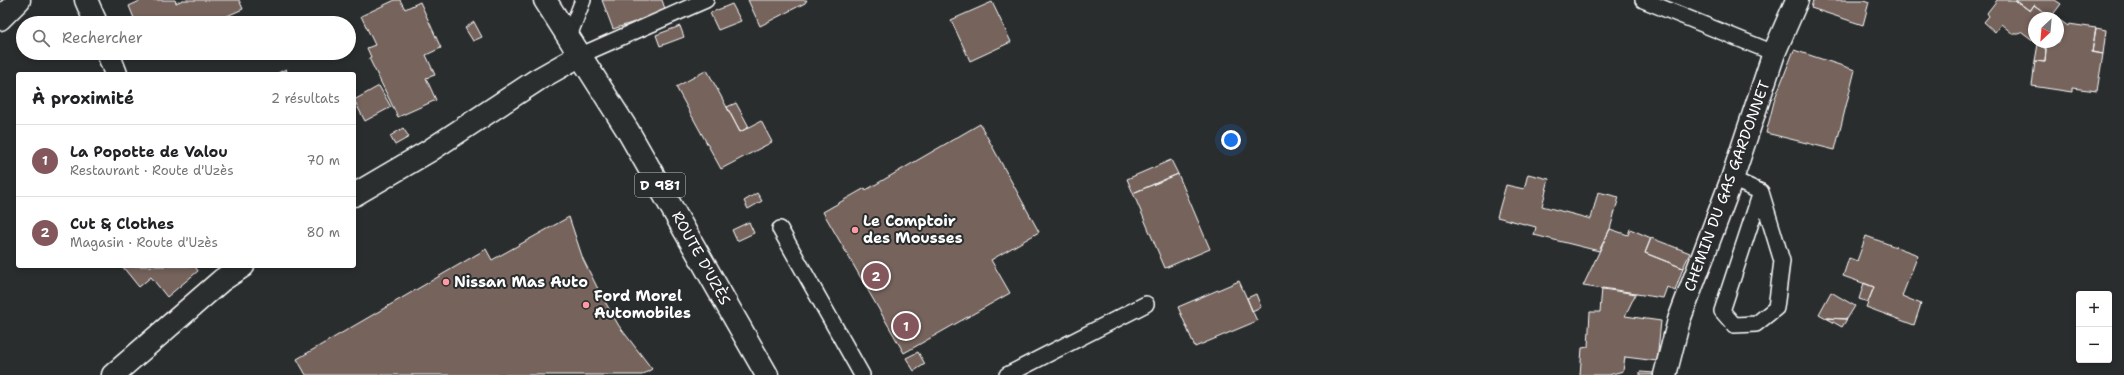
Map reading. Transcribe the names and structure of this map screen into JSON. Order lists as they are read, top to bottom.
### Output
{
  "streets": {
    "street": ["D 981", "CHEMIN DU GAS GARDONNET", "ROUTE D'UZÈS"]
  },
  "places": ["Le Comptoir des Mousses", "Nissan Mas Auto", "Ford Morel Automobiles"],
  "north": "bottom left",
  "page": {
    "search": "Rechercher",
    "heading": ["À proximité", "2 résultats"],
    "list": [
      {
        "mark": "1",
        "name": "La Popotte de Valou",
        "note": "Restaurant · Route d'Uzès",
        "value": "70 m"
      },
      {
        "mark": "2",
        "name": "Cut & Clothes",
        "note": "Magasin · Route d'Uzès",
        "value": "80 m"
      }
    ],
    "pins": ["2", "1"],
    "map_buttons": ["+", "−"]
  }
}
